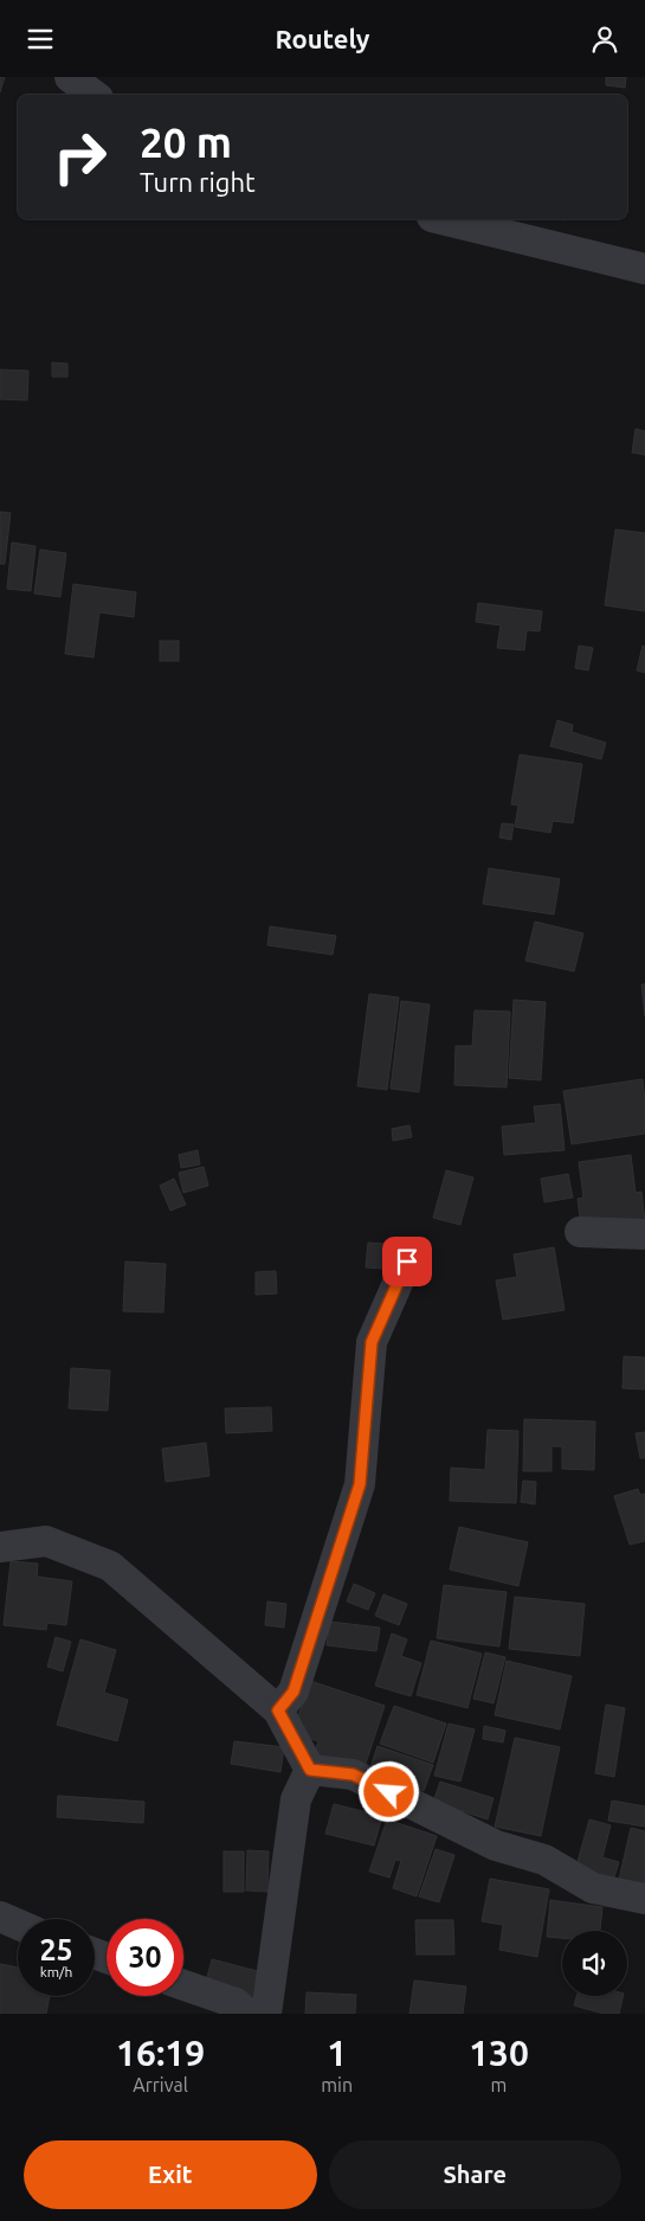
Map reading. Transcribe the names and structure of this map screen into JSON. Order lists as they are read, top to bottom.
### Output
{
  "page": {
    "header": "Routely",
    "turn": ["20 m", "Turn right"],
    "speed": "25 km/h",
    "limit": "30",
    "eta": [
      "16:19",
      "Arrival",
      "1",
      "min",
      "130",
      "m"
    ],
    "buttons": ["Exit", "Share"]
  }
}
